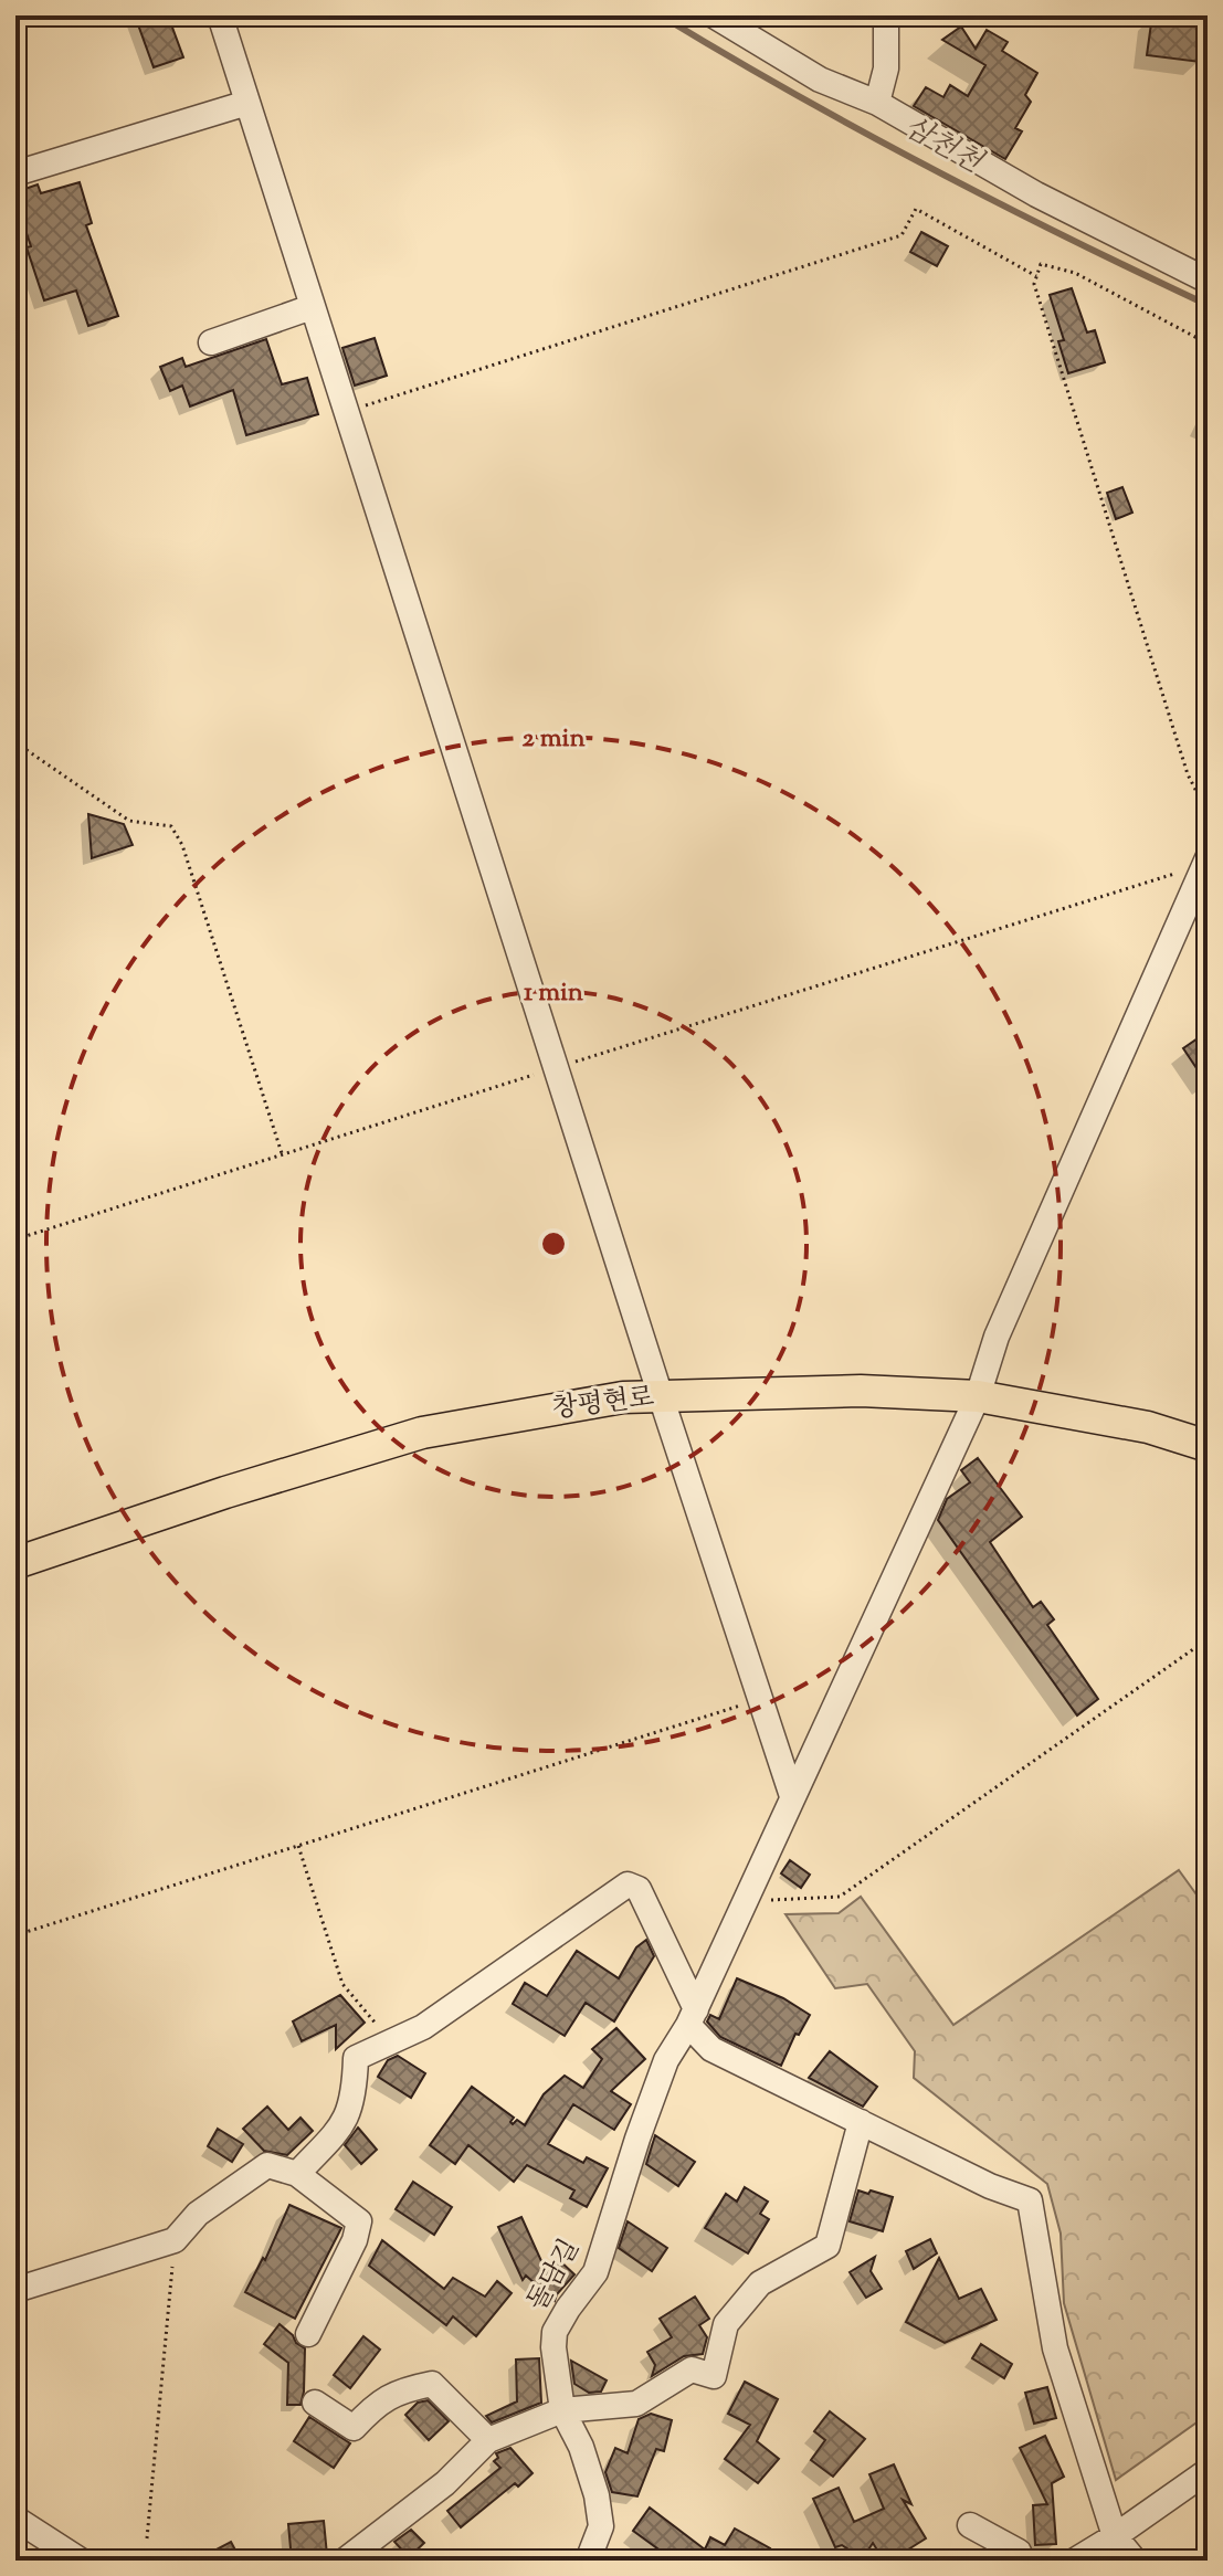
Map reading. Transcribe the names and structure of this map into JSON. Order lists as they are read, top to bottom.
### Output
{
  "streets": {
    "main road": ["창평현로"],
    "street": ["돌담길"]
  },
  "crossings": [
    ["창평현로", "돌담길"]
  ],
  "water": ["삼천천"],
  "rings": ["2 min", "1 min"]
}
